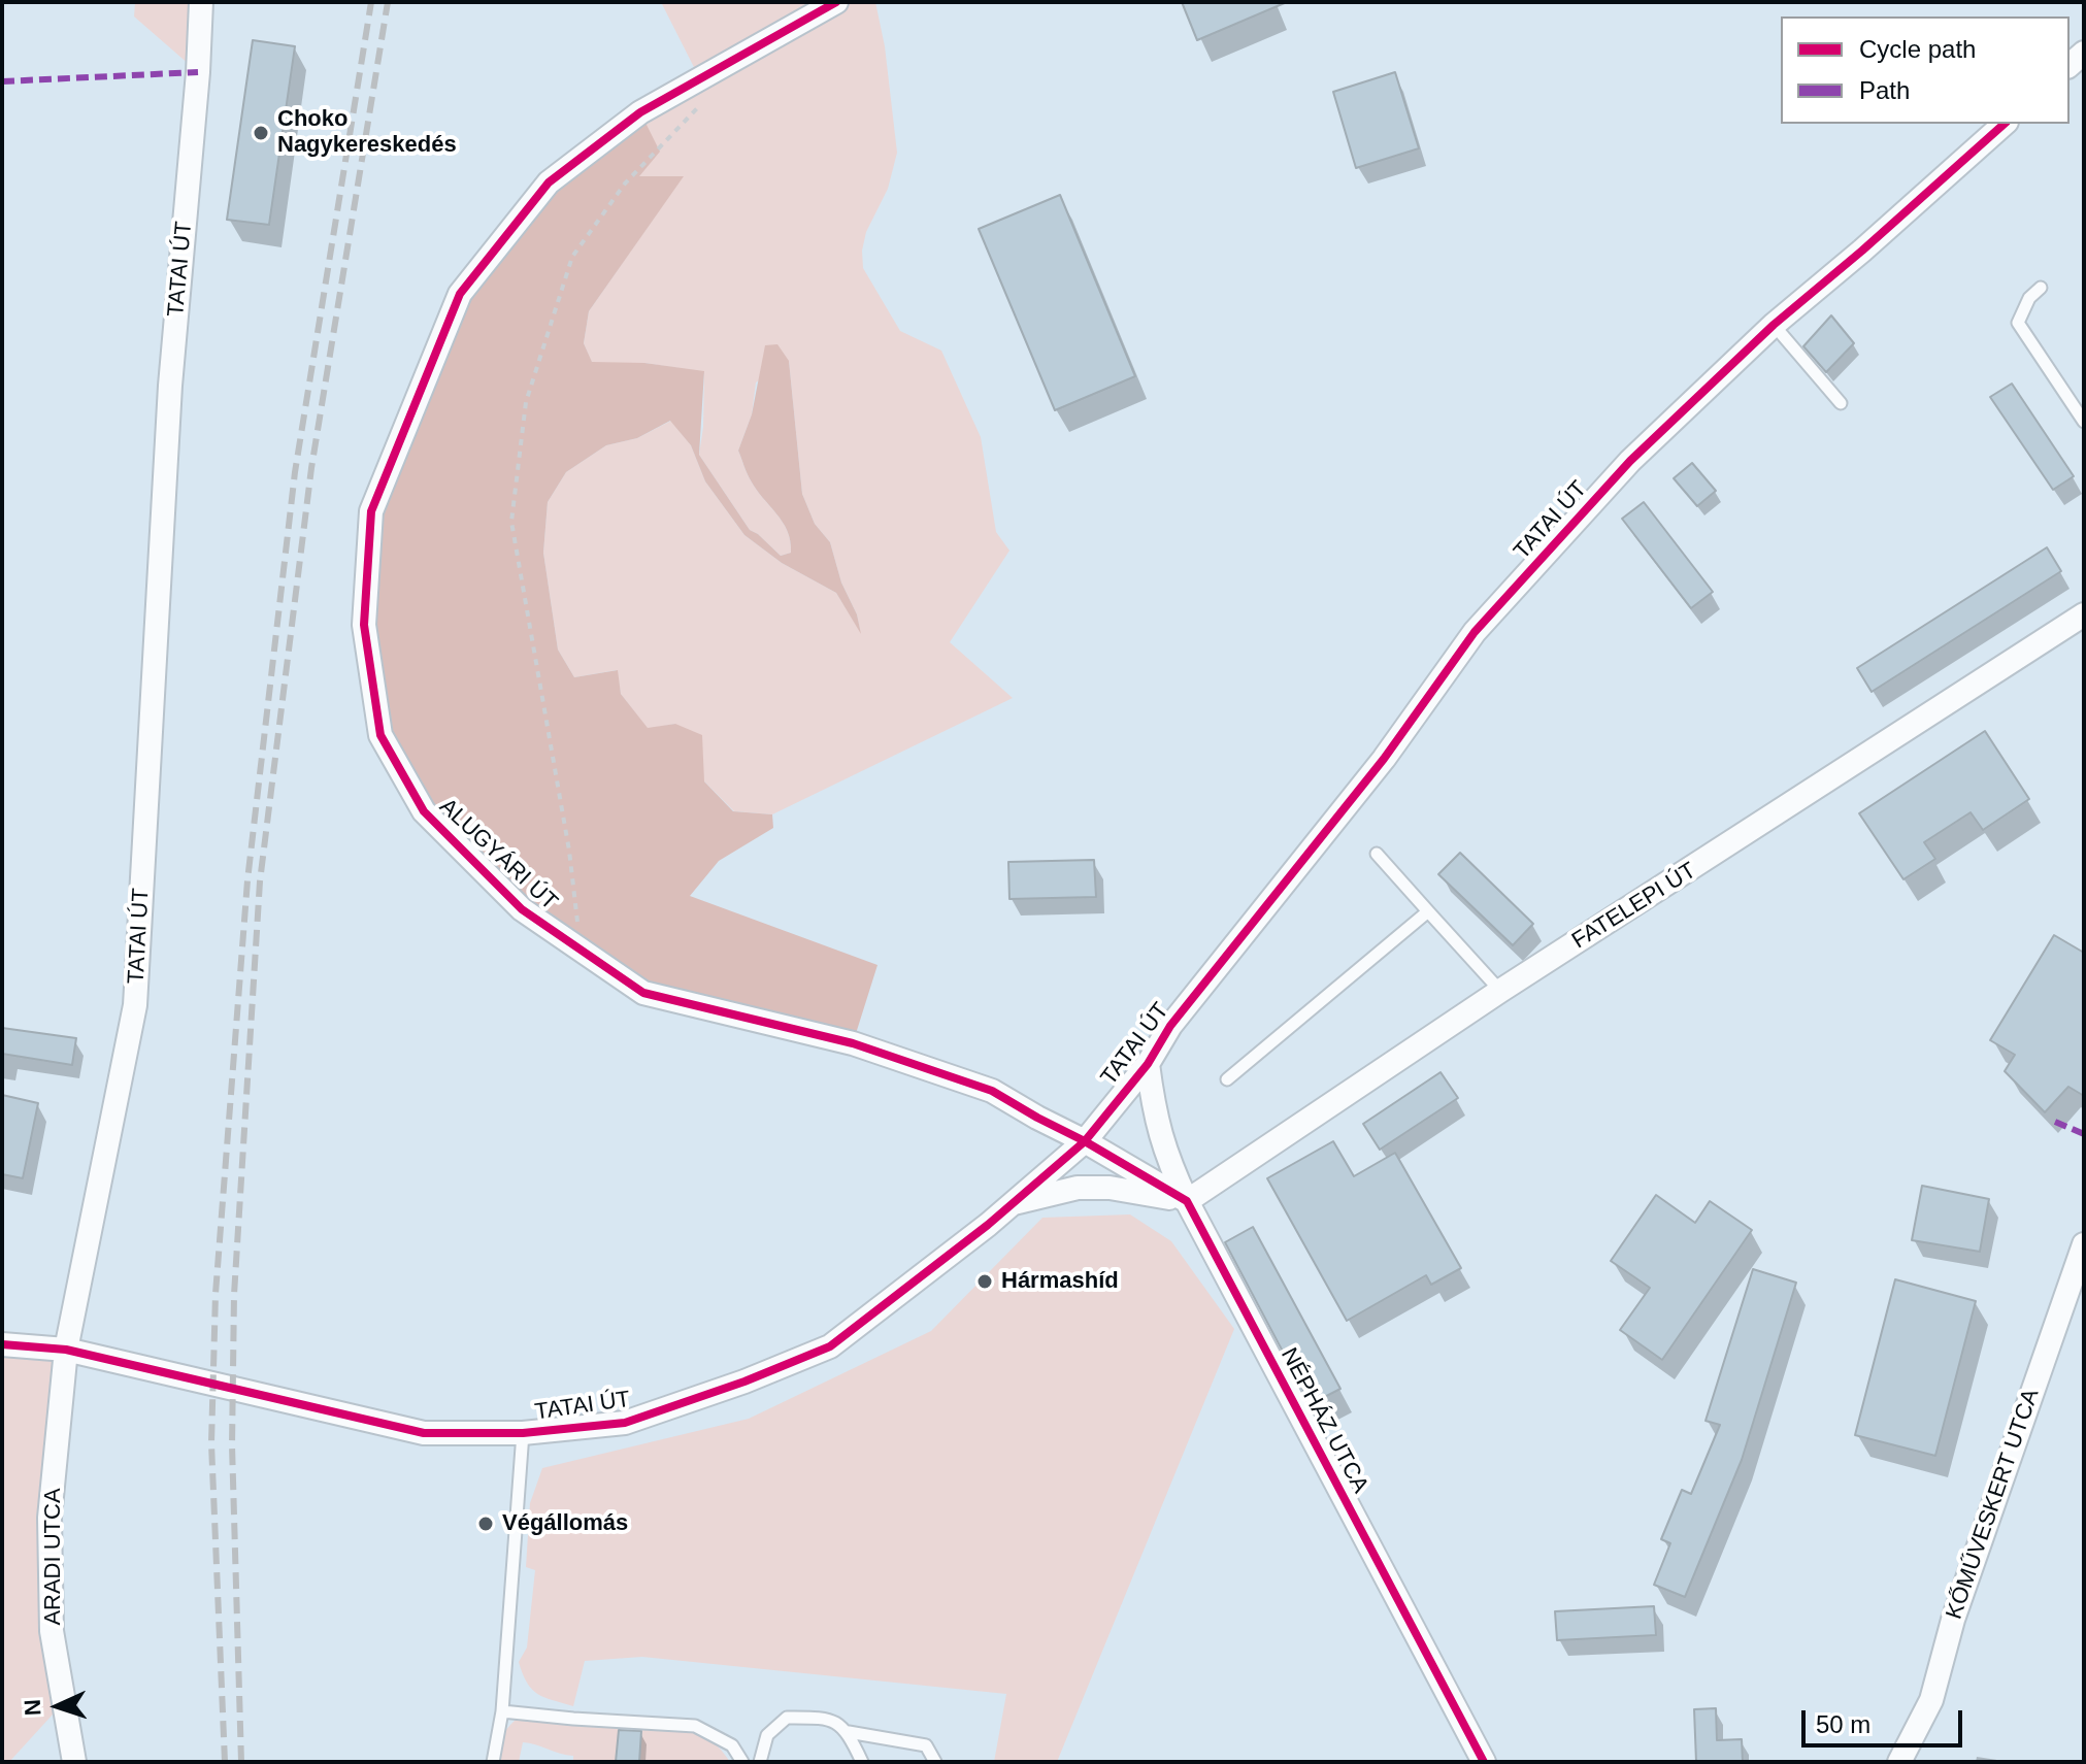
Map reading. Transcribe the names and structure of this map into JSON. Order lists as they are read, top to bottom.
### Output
{
  "streets": {
    "street": [
      "TATAI ÚT",
      "ALUGYÁRI ÚT",
      "FATELEPI ÚT",
      "NÉPHÁZ UTCA",
      "KŐMŰVESKERT UTCA",
      "ARADI UTCA"
    ]
  },
  "crossings": [
    ["TATAI ÚT", "ALUGYÁRI ÚT"],
    ["TATAI ÚT", "NÉPHÁZ UTCA"],
    ["TATAI ÚT", "ARADI UTCA"],
    ["FATELEPI ÚT", "NÉPHÁZ UTCA"]
  ],
  "places": ["Choko Nagykereskedés", "Hármashíd", "Végállomás"],
  "legend": ["Cycle path", "Path"],
  "scale_bar": "50 m",
  "north": "left"
}
